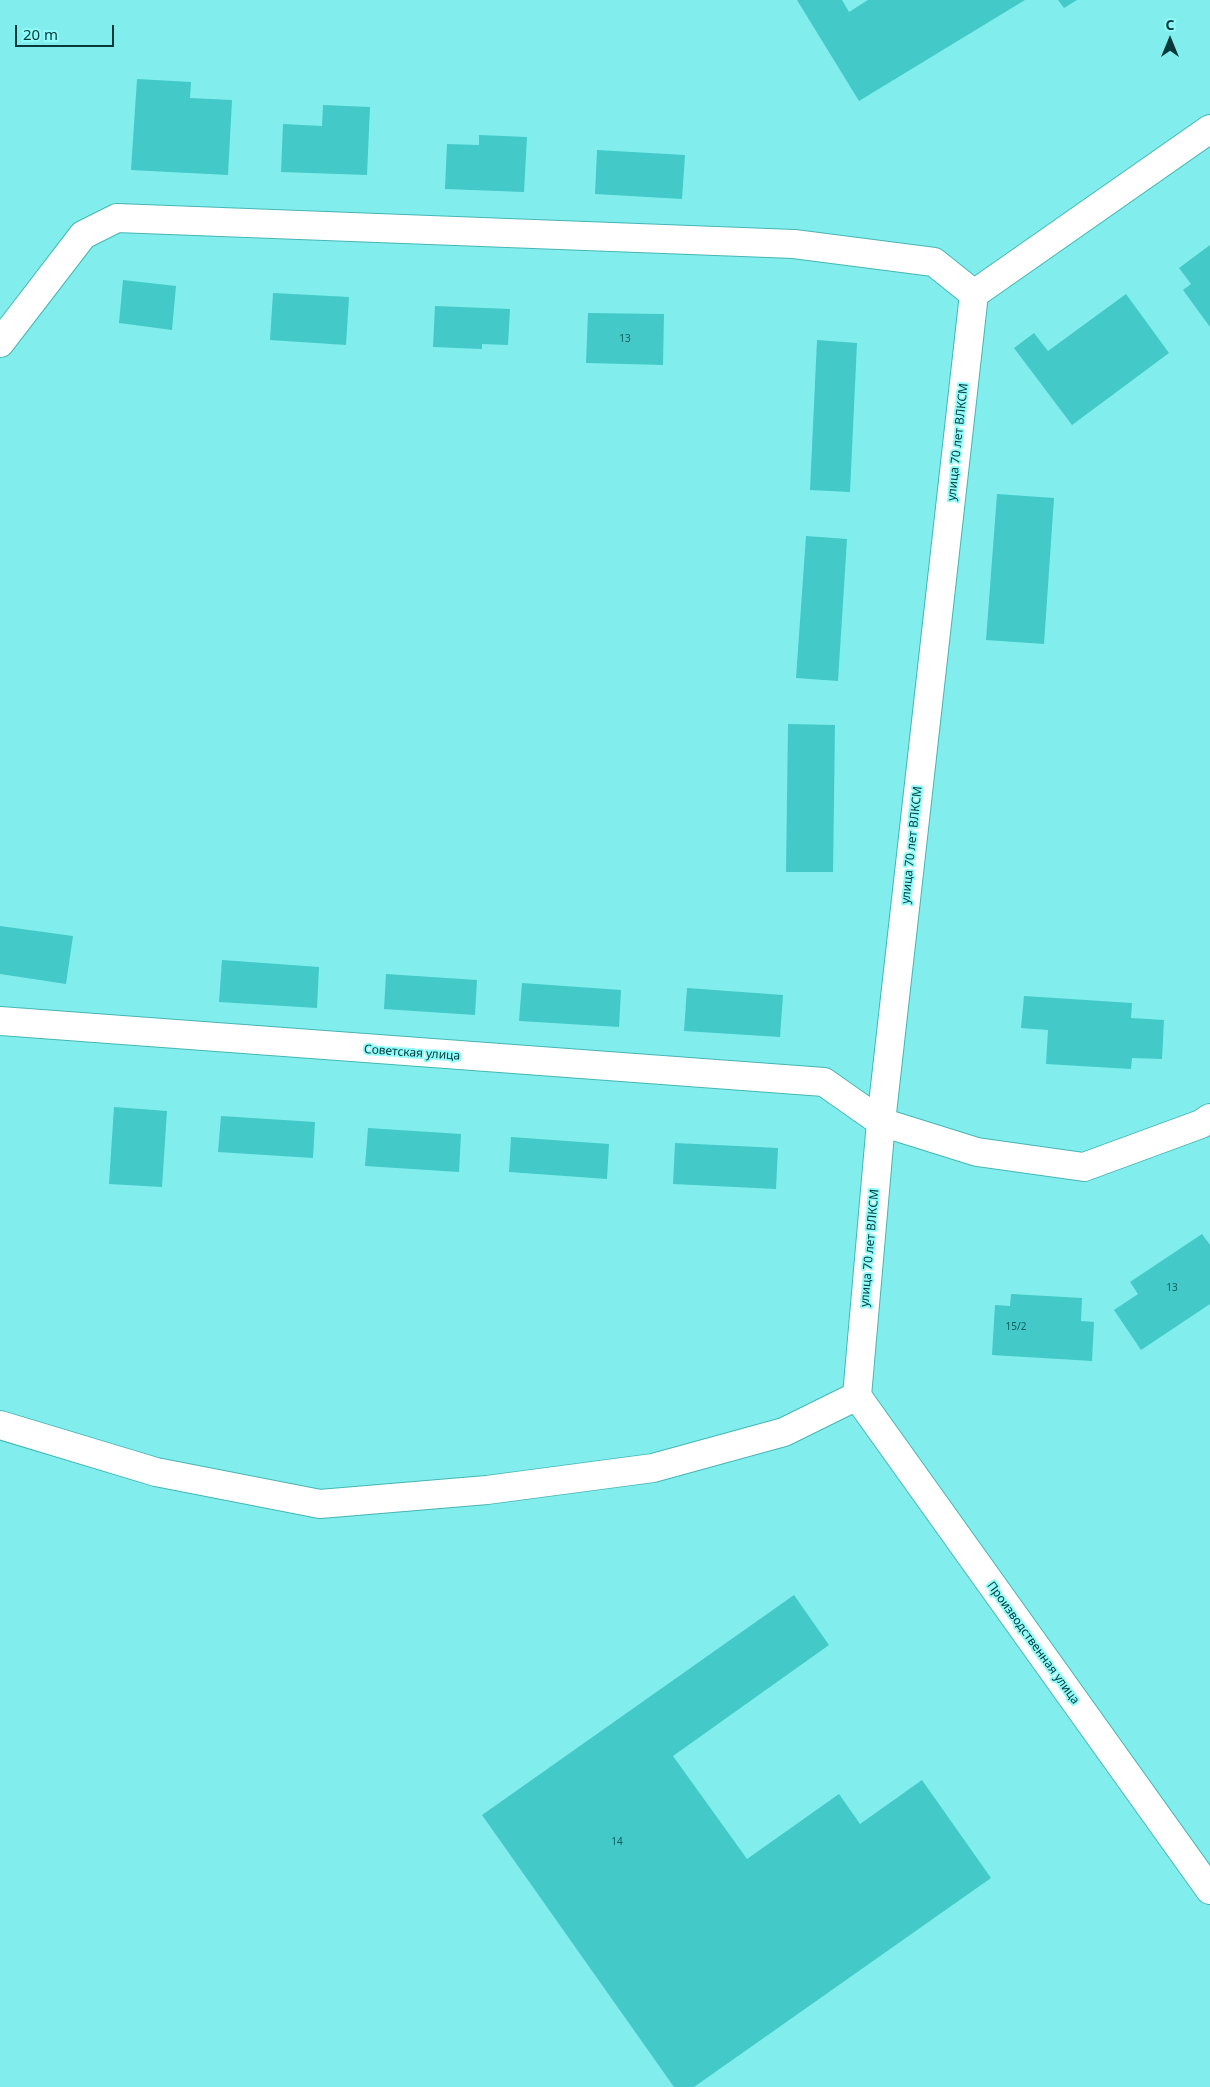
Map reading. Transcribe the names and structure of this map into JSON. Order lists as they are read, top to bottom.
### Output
{
  "streets": {
    "street": ["улица 70 лет ВЛКСМ", "Советская улица", "Производственная улица"]
  },
  "crossings": [
    ["улица 70 лет ВЛКСМ", "Советская улица"],
    ["улица 70 лет ВЛКСМ", "Производственная улица"]
  ],
  "house_numbers": [
    "13",
    "13",
    "15/2",
    "14"
  ],
  "scale_bar": "20 m",
  "north": "top"
}
